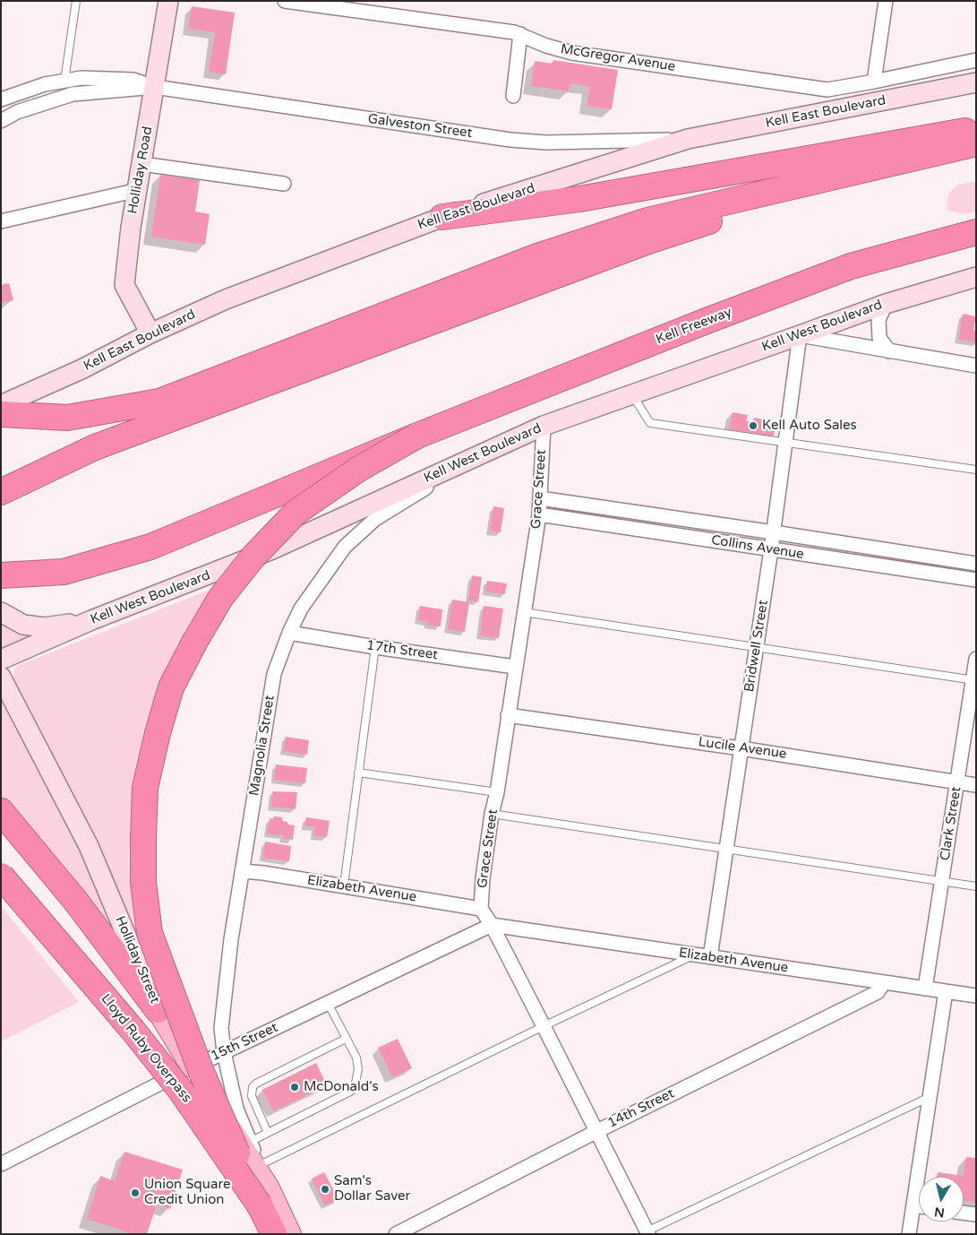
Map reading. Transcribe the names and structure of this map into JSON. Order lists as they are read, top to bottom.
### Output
{
  "streets": {
    "highway": ["Kell Freeway", "Lloyd Ruby Overpass"],
    "main road": [
      "Kell East Boulevard",
      "Holliday Road",
      "Kell West Boulevard",
      "Holliday Street"
    ],
    "street": [
      "McGregor Avenue",
      "Galveston Street",
      "Grace Street",
      "Collins Avenue",
      "Bridwell Street",
      "17th Street",
      "Magnolia Street",
      "Lucile Avenue",
      "Clark Street",
      "Elizabeth Avenue",
      "15th Street",
      "14th Street"
    ]
  },
  "crossings": [
    ["Kell East Boulevard", "Galveston Street"],
    ["Kell East Boulevard", "Holliday Road"],
    ["Galveston Street", "Holliday Road"],
    ["Kell West Boulevard", "Grace Street"],
    ["Kell West Boulevard", "Bridwell Street"],
    ["Kell West Boulevard", "Magnolia Street"],
    ["Grace Street", "Collins Avenue"],
    ["Grace Street", "17th Street"],
    ["Grace Street", "Magnolia Street"],
    ["Grace Street", "Lucile Avenue"],
    ["Grace Street", "Elizabeth Avenue"],
    ["Collins Avenue", "Bridwell Street"],
    ["Bridwell Street", "Lucile Avenue"],
    ["Bridwell Street", "Elizabeth Avenue"],
    ["17th Street", "Magnolia Street"],
    ["Magnolia Street", "Elizabeth Avenue"],
    ["Magnolia Street", "Holliday Street"],
    ["Magnolia Street", "15th Street"],
    ["Magnolia Street", "Lloyd Ruby Overpass"],
    ["Lucile Avenue", "Clark Street"],
    ["Clark Street", "Elizabeth Avenue"],
    ["Elizabeth Avenue", "15th Street"],
    ["Elizabeth Avenue", "14th Street"],
    ["Holliday Street", "15th Street"],
    ["Holliday Street", "Lloyd Ruby Overpass"]
  ],
  "places": [
    "Kell Auto Sales",
    "McDonald's",
    "Sam's Dollar Saver",
    "Union Square Credit Union"
  ],
  "north": "bottom"
}
